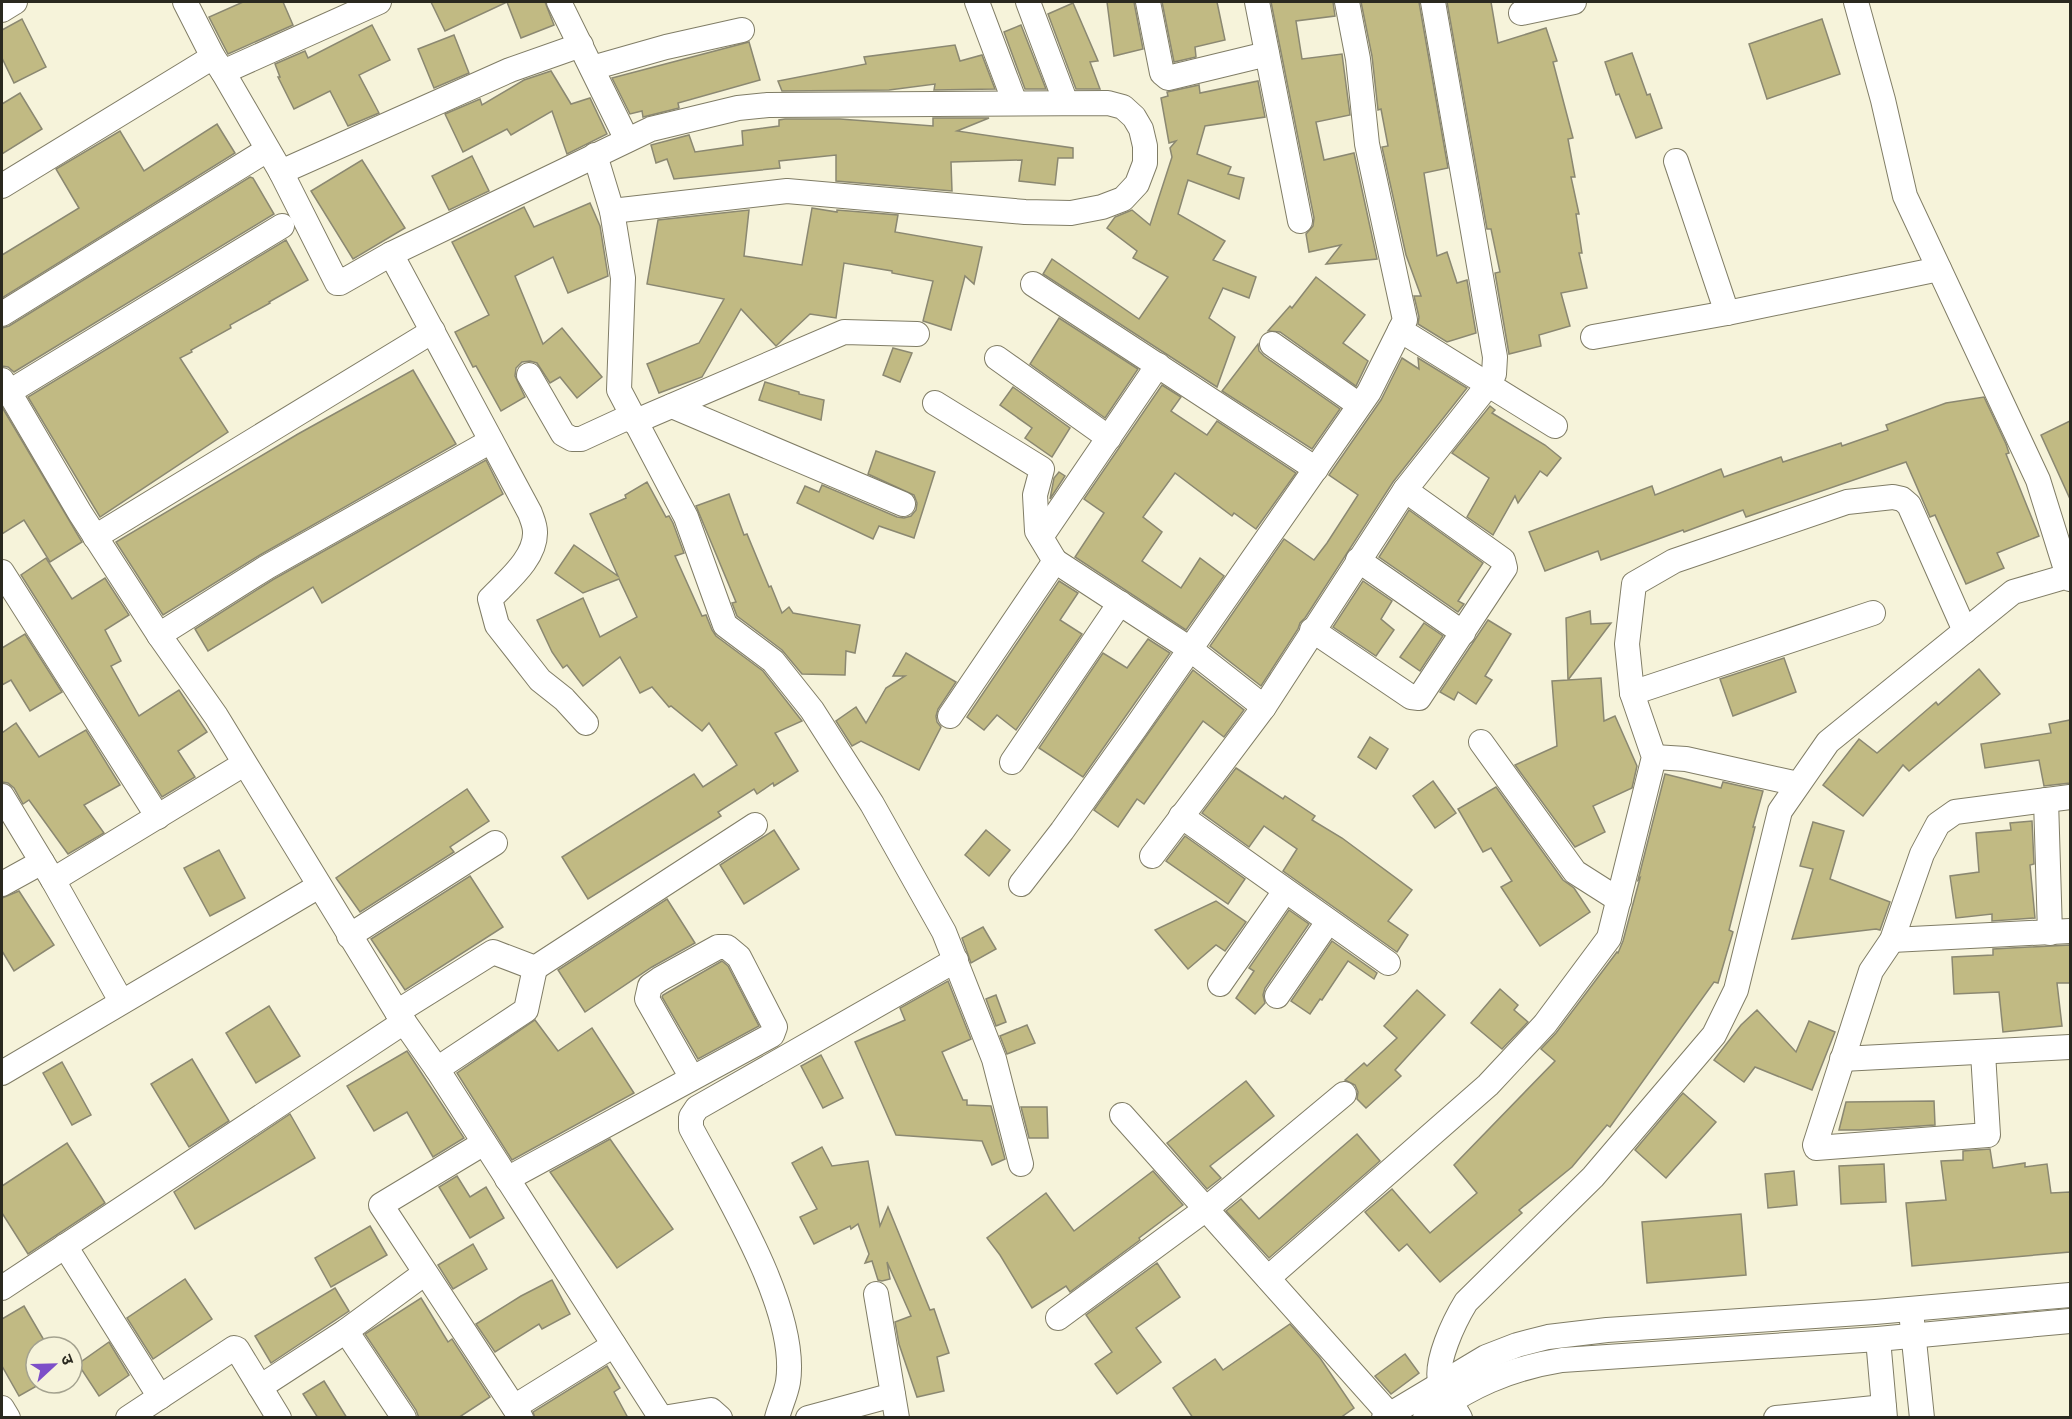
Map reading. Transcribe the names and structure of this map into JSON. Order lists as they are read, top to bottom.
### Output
{
  "north": "right"
}
